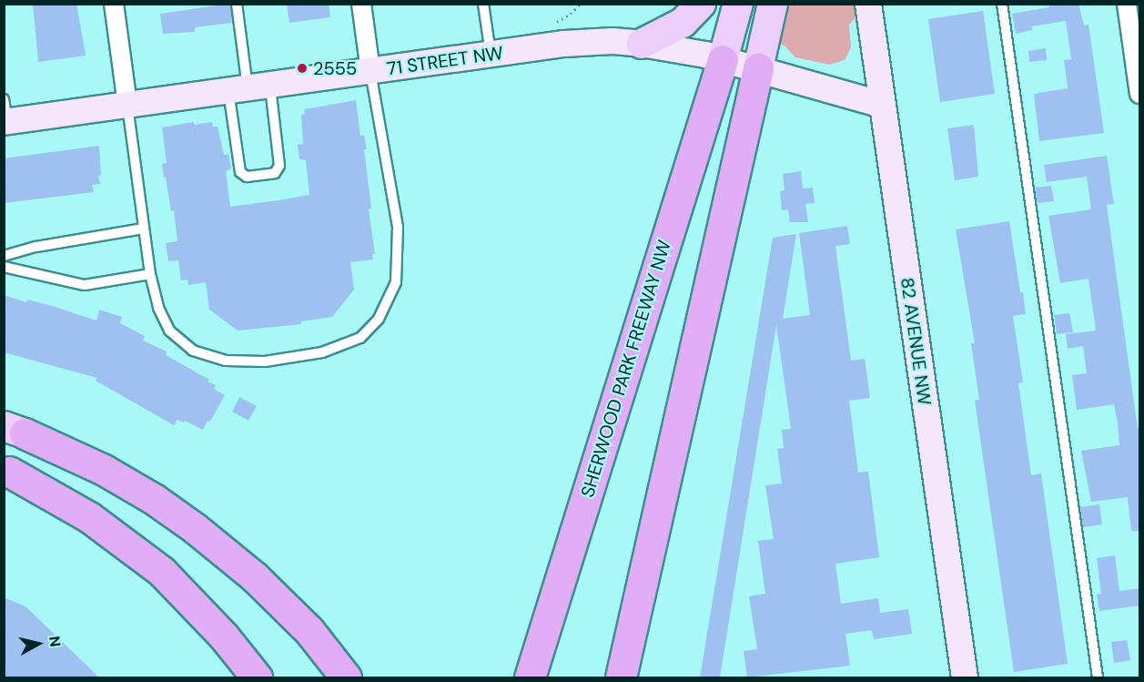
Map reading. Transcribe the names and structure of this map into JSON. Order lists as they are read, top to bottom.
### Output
{
  "streets": {
    "highway": ["SHERWOOD PARK FREEWAY NW"],
    "street": ["71 STREET NW", "82 AVENUE NW"]
  },
  "crossings": [
    ["71 STREET NW", "82 AVENUE NW"],
    ["71 STREET NW", "SHERWOOD PARK FREEWAY NW"]
  ],
  "places": ["2555"],
  "north": "right"
}
